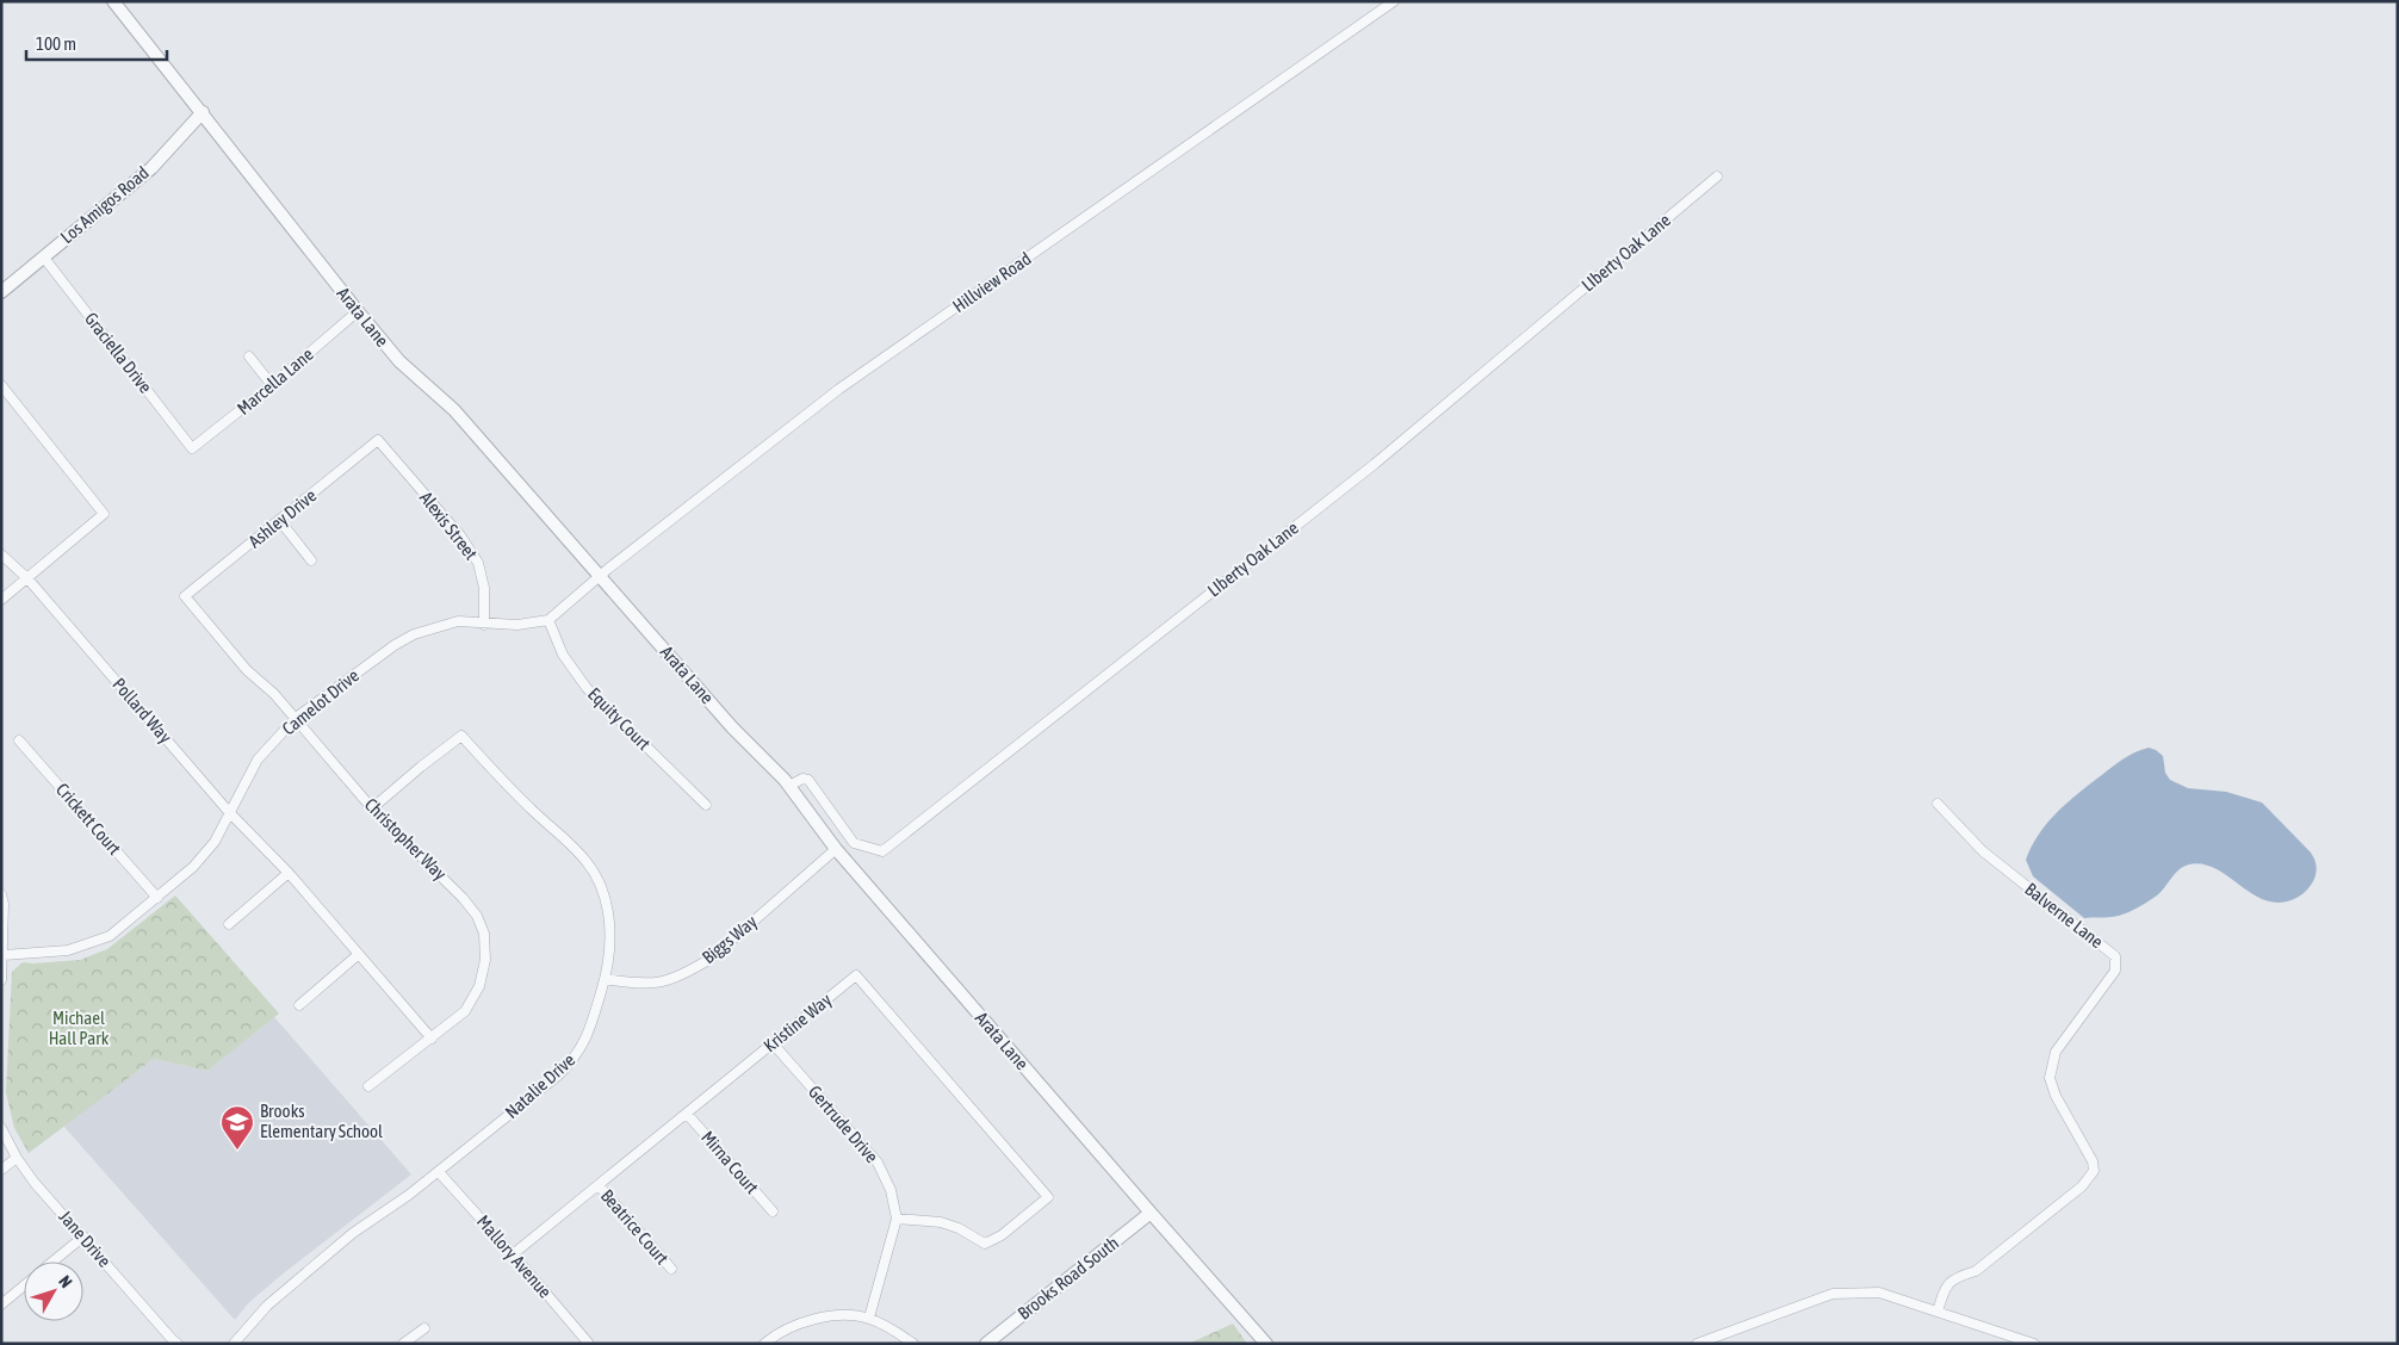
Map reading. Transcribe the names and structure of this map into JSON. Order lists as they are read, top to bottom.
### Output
{
  "streets": {
    "street": [
      "Los Amigos Road",
      "LIberty Oak Lane",
      "Hillview Road",
      "Arata Lane",
      "Graciella Drive",
      "Marcella Lane",
      "Ashley Drive",
      "Alexis Street",
      "Camelot Drive",
      "Pollard Way",
      "Equity Court",
      "Crickett Court",
      "Christopher Way",
      "Balverne Lane",
      "Biggs Way",
      "Kristine Way",
      "Natalie Drive",
      "Gertrude Drive",
      "Mirna Court",
      "Beatrice Court",
      "Jane Drive",
      "Mallory Avenue",
      "Brooks Road South"
    ]
  },
  "crossings": [
    ["Los Amigos Road", "Arata Lane"],
    ["Los Amigos Road", "Graciella Drive"],
    ["LIberty Oak Lane", "Arata Lane"],
    ["Hillview Road", "Arata Lane"],
    ["Arata Lane", "Marcella Lane"],
    ["Arata Lane", "Biggs Way"],
    ["Arata Lane", "Brooks Road South"],
    ["Graciella Drive", "Marcella Lane"],
    ["Ashley Drive", "Alexis Street"],
    ["Ashley Drive", "Christopher Way"],
    ["Alexis Street", "Camelot Drive"],
    ["Camelot Drive", "Pollard Way"],
    ["Camelot Drive", "Equity Court"],
    ["Camelot Drive", "Crickett Court"],
    ["Camelot Drive", "Christopher Way"],
    ["Pollard Way", "Christopher Way"],
    ["Christopher Way", "Natalie Drive"],
    ["Biggs Way", "Natalie Drive"],
    ["Kristine Way", "Gertrude Drive"],
    ["Kristine Way", "Mirna Court"],
    ["Kristine Way", "Beatrice Court"],
    ["Kristine Way", "Mallory Avenue"],
    ["Natalie Drive", "Mallory Avenue"]
  ],
  "parks": ["Michael Hall Park"],
  "places": {
    "school or university": ["Brooks Elementary School"]
  },
  "scale_bar": "100 m",
  "north": "top right"
}
